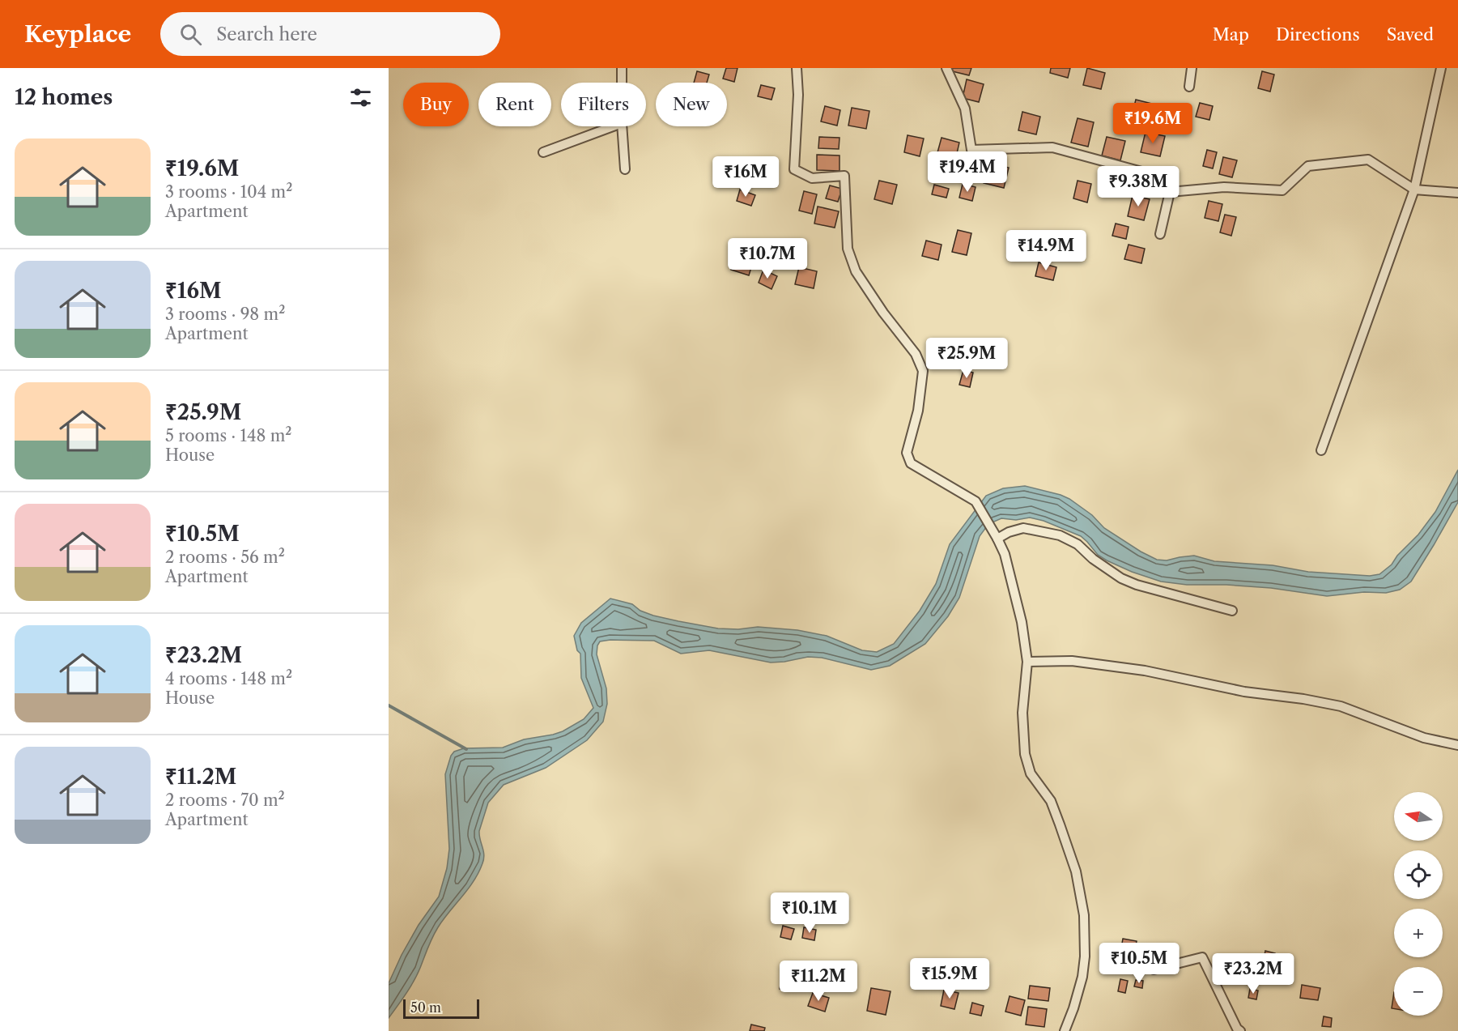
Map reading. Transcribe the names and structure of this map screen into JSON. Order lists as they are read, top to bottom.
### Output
{
  "scale_bar": "50 m",
  "north": "left",
  "page": {
    "header": "Keyplace",
    "search": "Search here",
    "nav": ["Map", "Directions", "Saved"],
    "heading": "12 homes",
    "chip": [
      "Buy",
      "Rent",
      "Filters",
      "New"
    ],
    "price": [
      "₹19.6M",
      "₹19.4M",
      "₹16M",
      "₹9.38M",
      "₹14.9M",
      "₹10.7M",
      "₹25.9M",
      "₹10.1M",
      "₹10.5M",
      "₹23.2M",
      "₹15.9M",
      "₹11.2M"
    ],
    "list": [
      {
        "name": "₹19.6M",
        "note": "3 rooms · 104 m² · Apartment"
      },
      {
        "name": "₹16M",
        "note": "3 rooms · 98 m² · Apartment"
      },
      {
        "name": "₹25.9M",
        "note": "5 rooms · 148 m² · House"
      },
      {
        "name": "₹10.5M",
        "note": "2 rooms · 56 m² · Apartment"
      },
      {
        "name": "₹23.2M",
        "note": "4 rooms · 148 m² · House"
      },
      {
        "name": "₹11.2M",
        "note": "2 rooms · 70 m² · Apartment"
      }
    ],
    "map_buttons": ["+", "−"],
    "scale": "50 m"
  }
}
